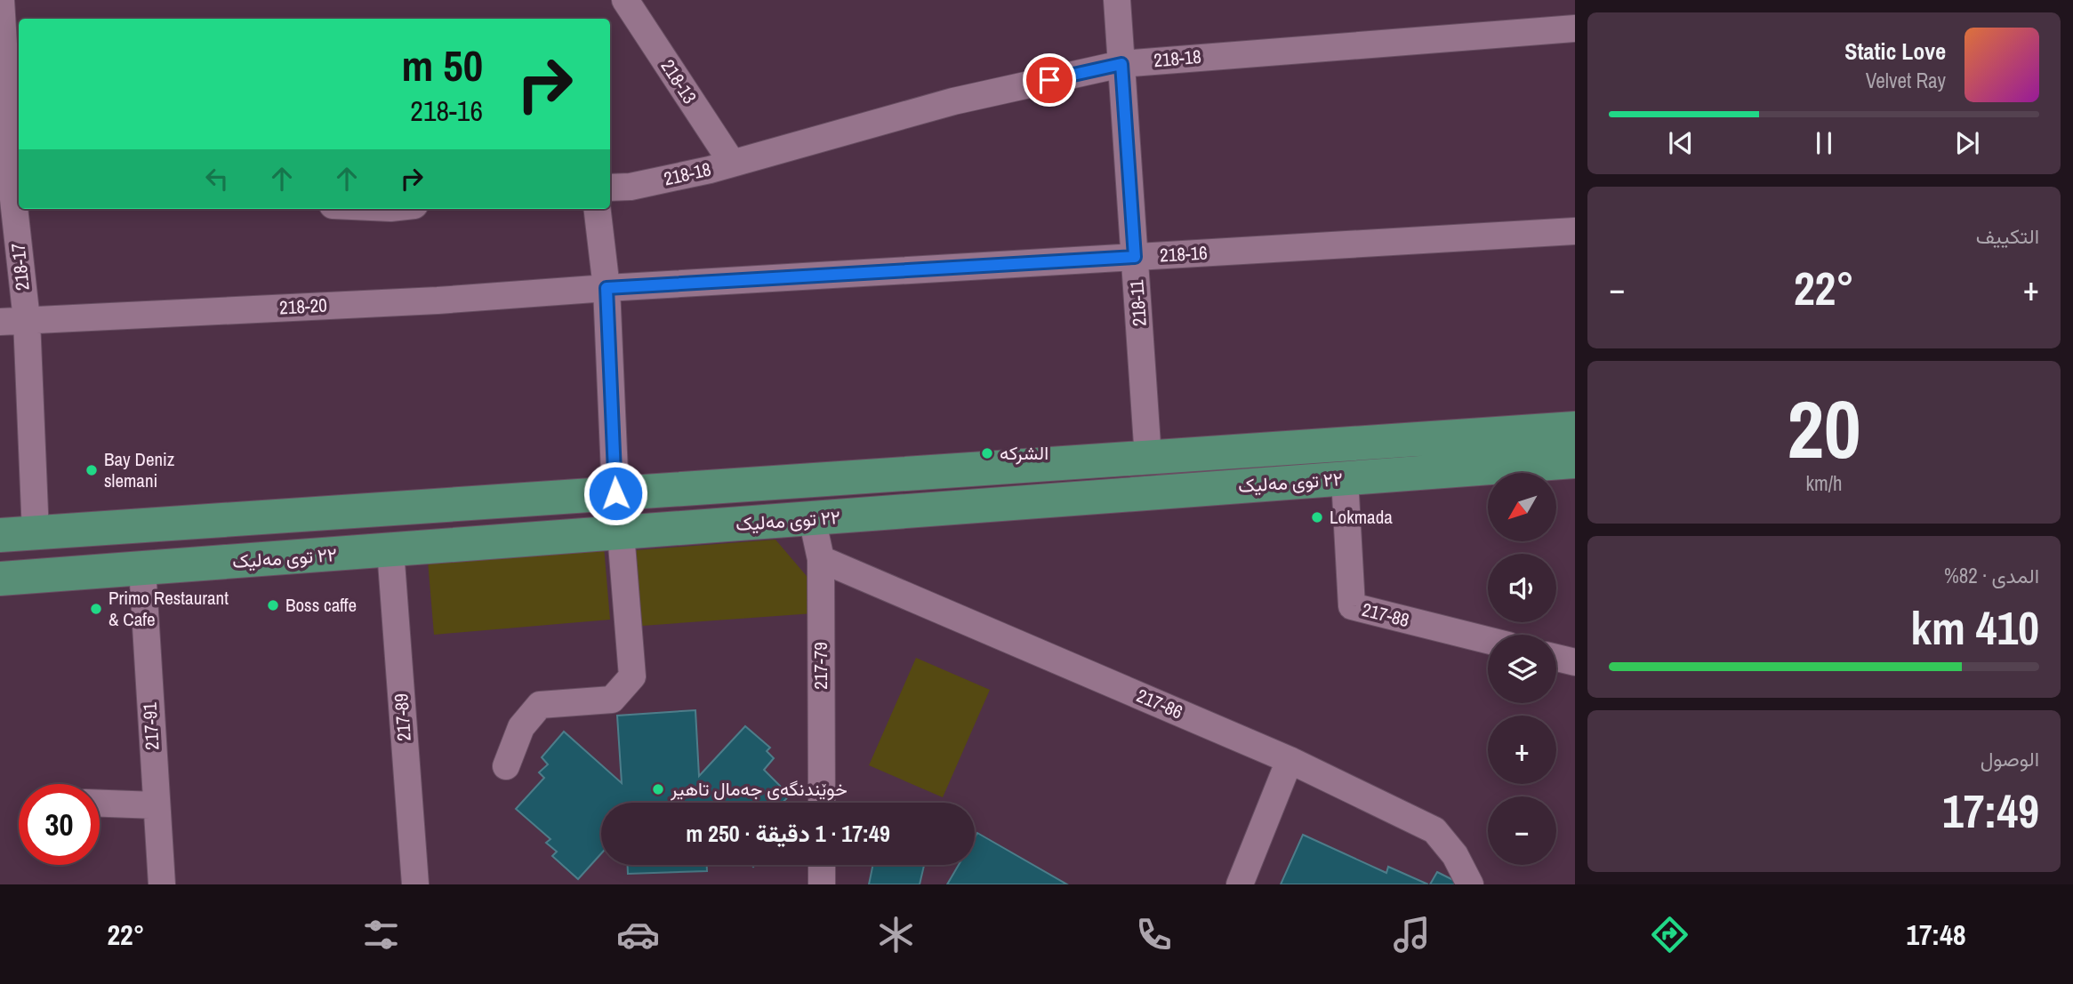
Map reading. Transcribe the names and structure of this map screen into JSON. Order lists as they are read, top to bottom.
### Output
{
  "streets": {
    "main road": ["٢٢ توی مەلیک"],
    "street": [
      "218-18",
      "218-13",
      "218-16",
      "218-17",
      "218-11",
      "218-20",
      "217-88",
      "217-79",
      "217-86",
      "217-89",
      "217-91"
    ]
  },
  "crossings": [
    ["218-18", "218-13"],
    ["218-18", "218-11"],
    ["218-16", "218-11"],
    ["218-16", "218-20"],
    ["218-17", "218-20"],
    ["218-17", "٢٢ توی مەلیک"],
    ["218-11", "٢٢ توی مەلیک"],
    ["٢٢ توی مەلیک", "217-88"],
    ["٢٢ توی مەلیک", "217-79"],
    ["٢٢ توی مەلیک", "217-89"],
    ["٢٢ توی مەلیک", "217-91"],
    ["217-79", "217-86"]
  ],
  "places": [
    "الشركه",
    "Bay Deniz slemani",
    "Lokmada",
    "Boss caffe",
    "Primo Restaurant & Cafe",
    "خوێندنگەی جەمال تاهیر"
  ],
  "north": "bottom left",
  "page": {
    "turn": ["50 m", "218-16"],
    "song": ["Static Love", "Velvet Ray"],
    "tile": [
      "التكييف",
      ["20", "km/h"],
      ["المدى · 82%", "410 km"],
      ["الوصول", "17:49"]
    ],
    "heat": ["−", "22°", "+"],
    "map_buttons": ["+", "−"],
    "limit": "30",
    "trip": "17:49 · 1 دقيقة · 250 m",
    "tabs": ["17:48", "22°"]
  }
}
